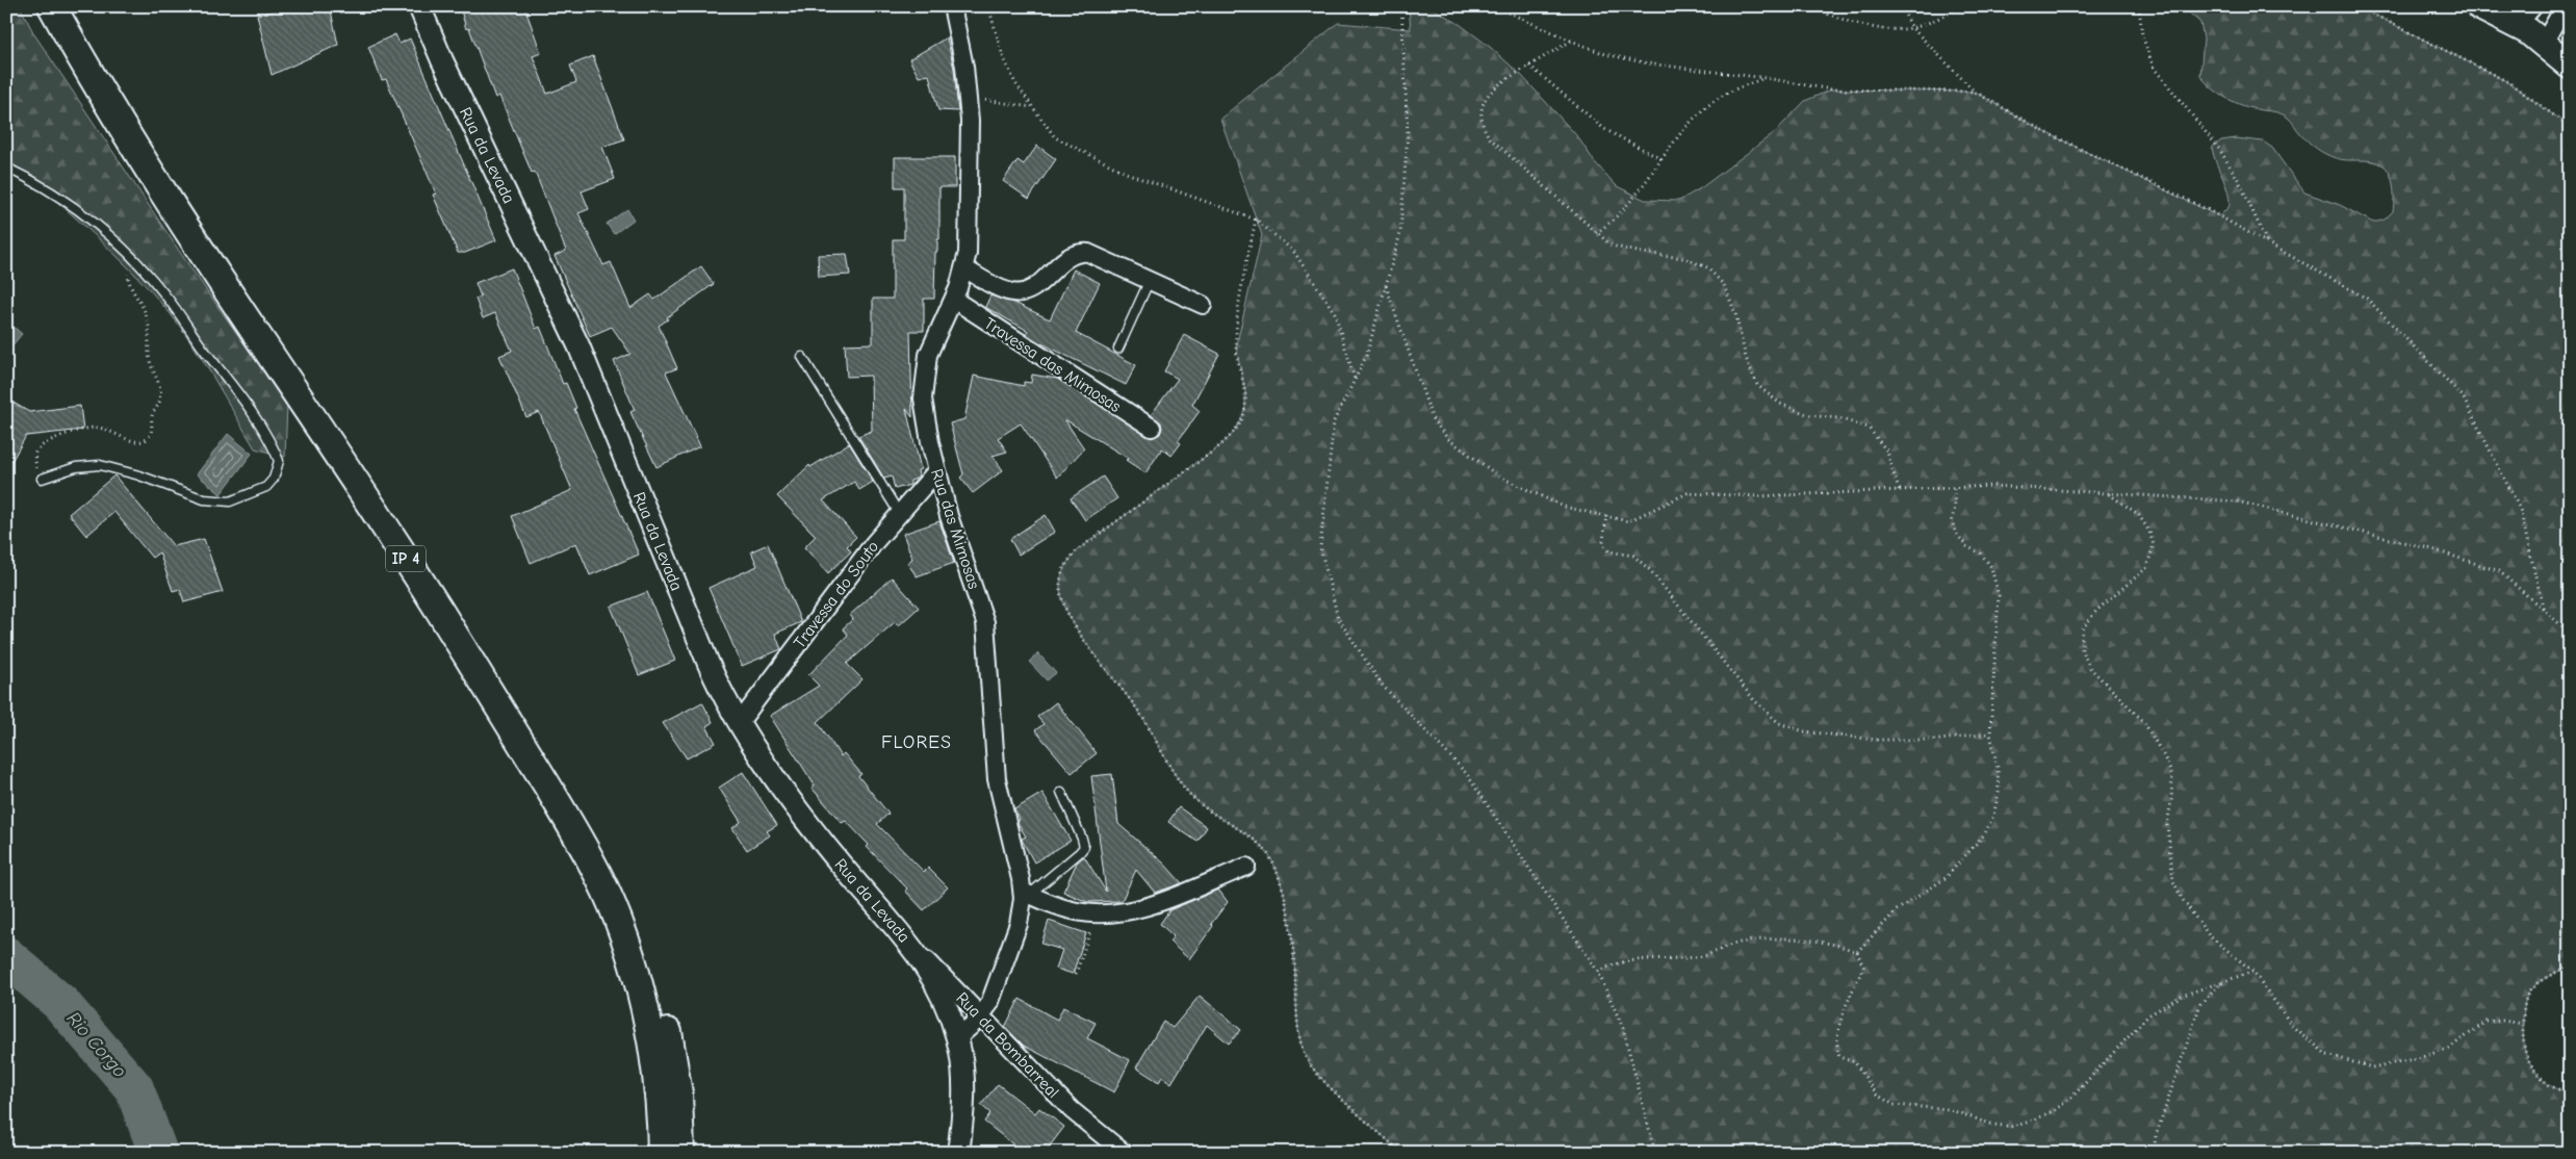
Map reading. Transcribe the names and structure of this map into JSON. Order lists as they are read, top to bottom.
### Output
{
  "streets": {
    "highway": ["IP 4"],
    "street": [
      "Rua da Levada",
      "Travessa das Mimosas",
      "Rua das Mimosas",
      "Travessa do Souto",
      "Rua da Bombarreal"
    ]
  },
  "crossings": [
    ["Rua da Levada", "Rua das Mimosas"],
    ["Rua da Levada", "Travessa do Souto"],
    ["Rua da Levada", "Rua da Bombarreal"],
    ["Travessa das Mimosas", "Rua das Mimosas"],
    ["Rua das Mimosas", "Travessa do Souto"],
    ["Rua das Mimosas", "Rua da Bombarreal"]
  ],
  "districts": ["FLORES"],
  "water": ["Rio Corgo"]
}
